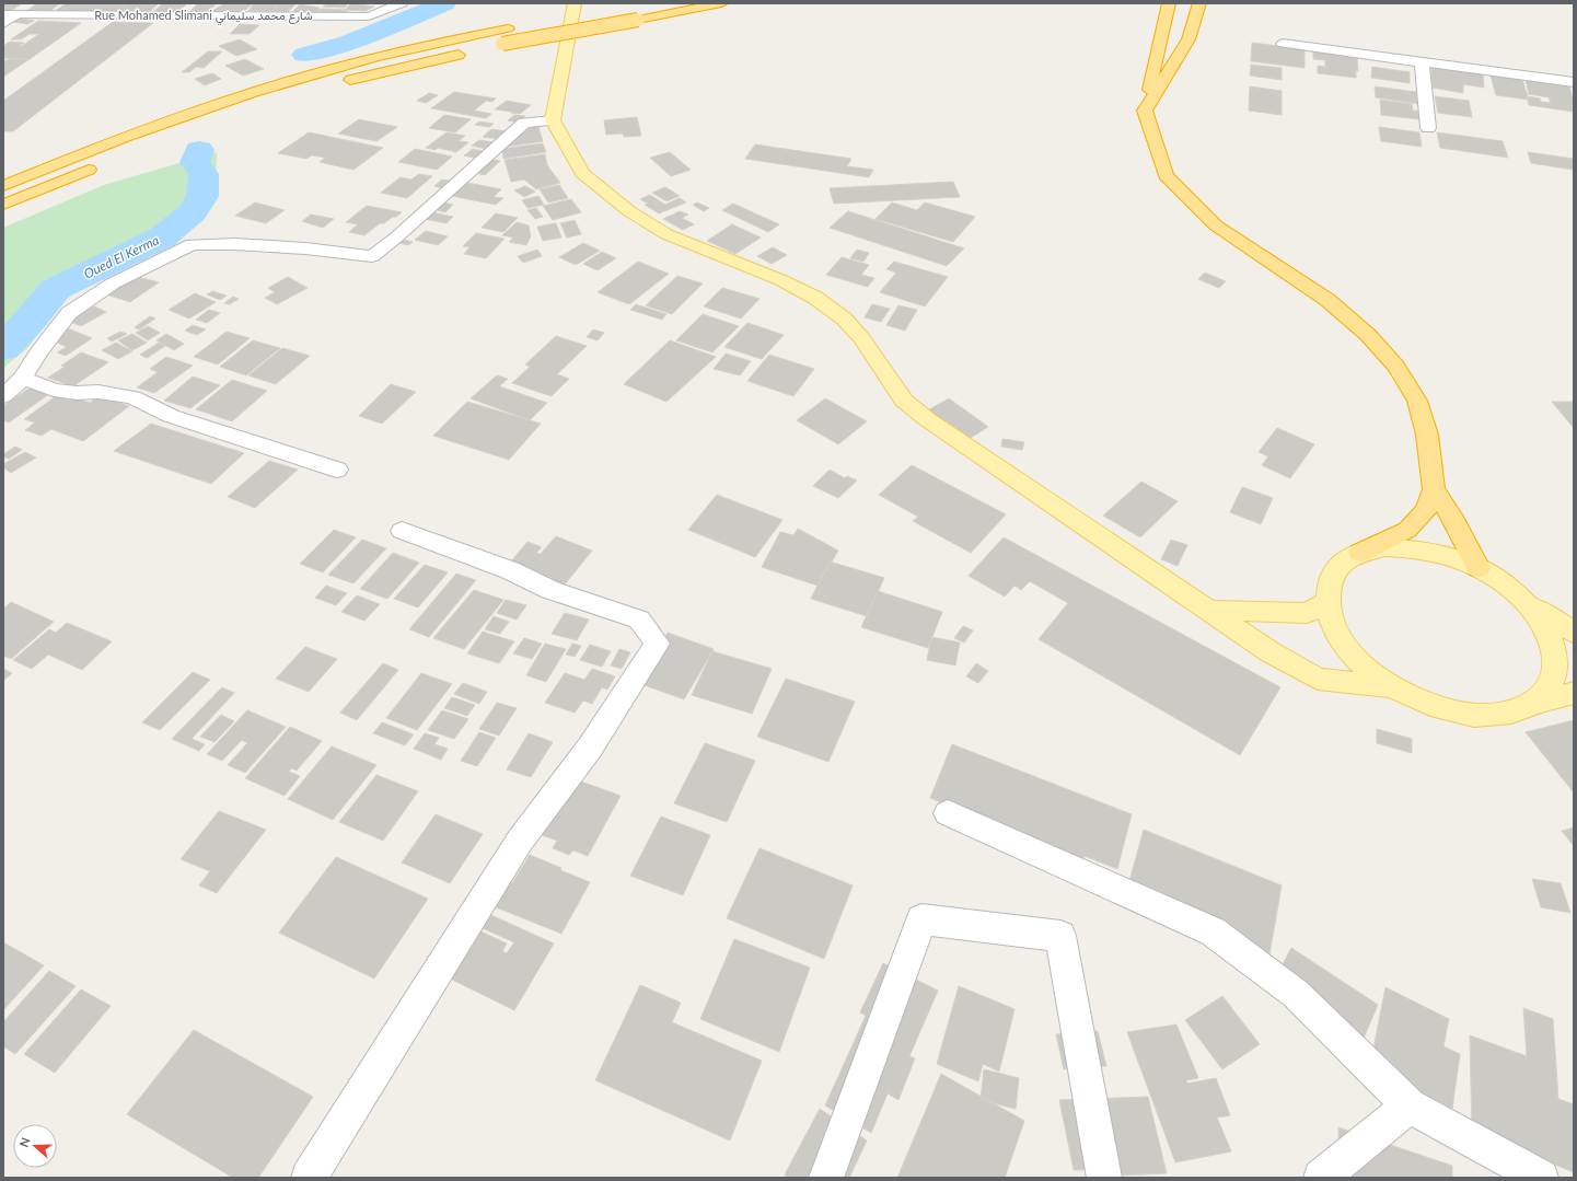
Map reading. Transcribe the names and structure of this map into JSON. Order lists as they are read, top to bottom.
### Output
{
  "streets": {
    "street": ["Rue Mohamed Slimani شارع محمد سليماني"]
  },
  "water": ["Oued El Kerma"],
  "north": "left"
}
